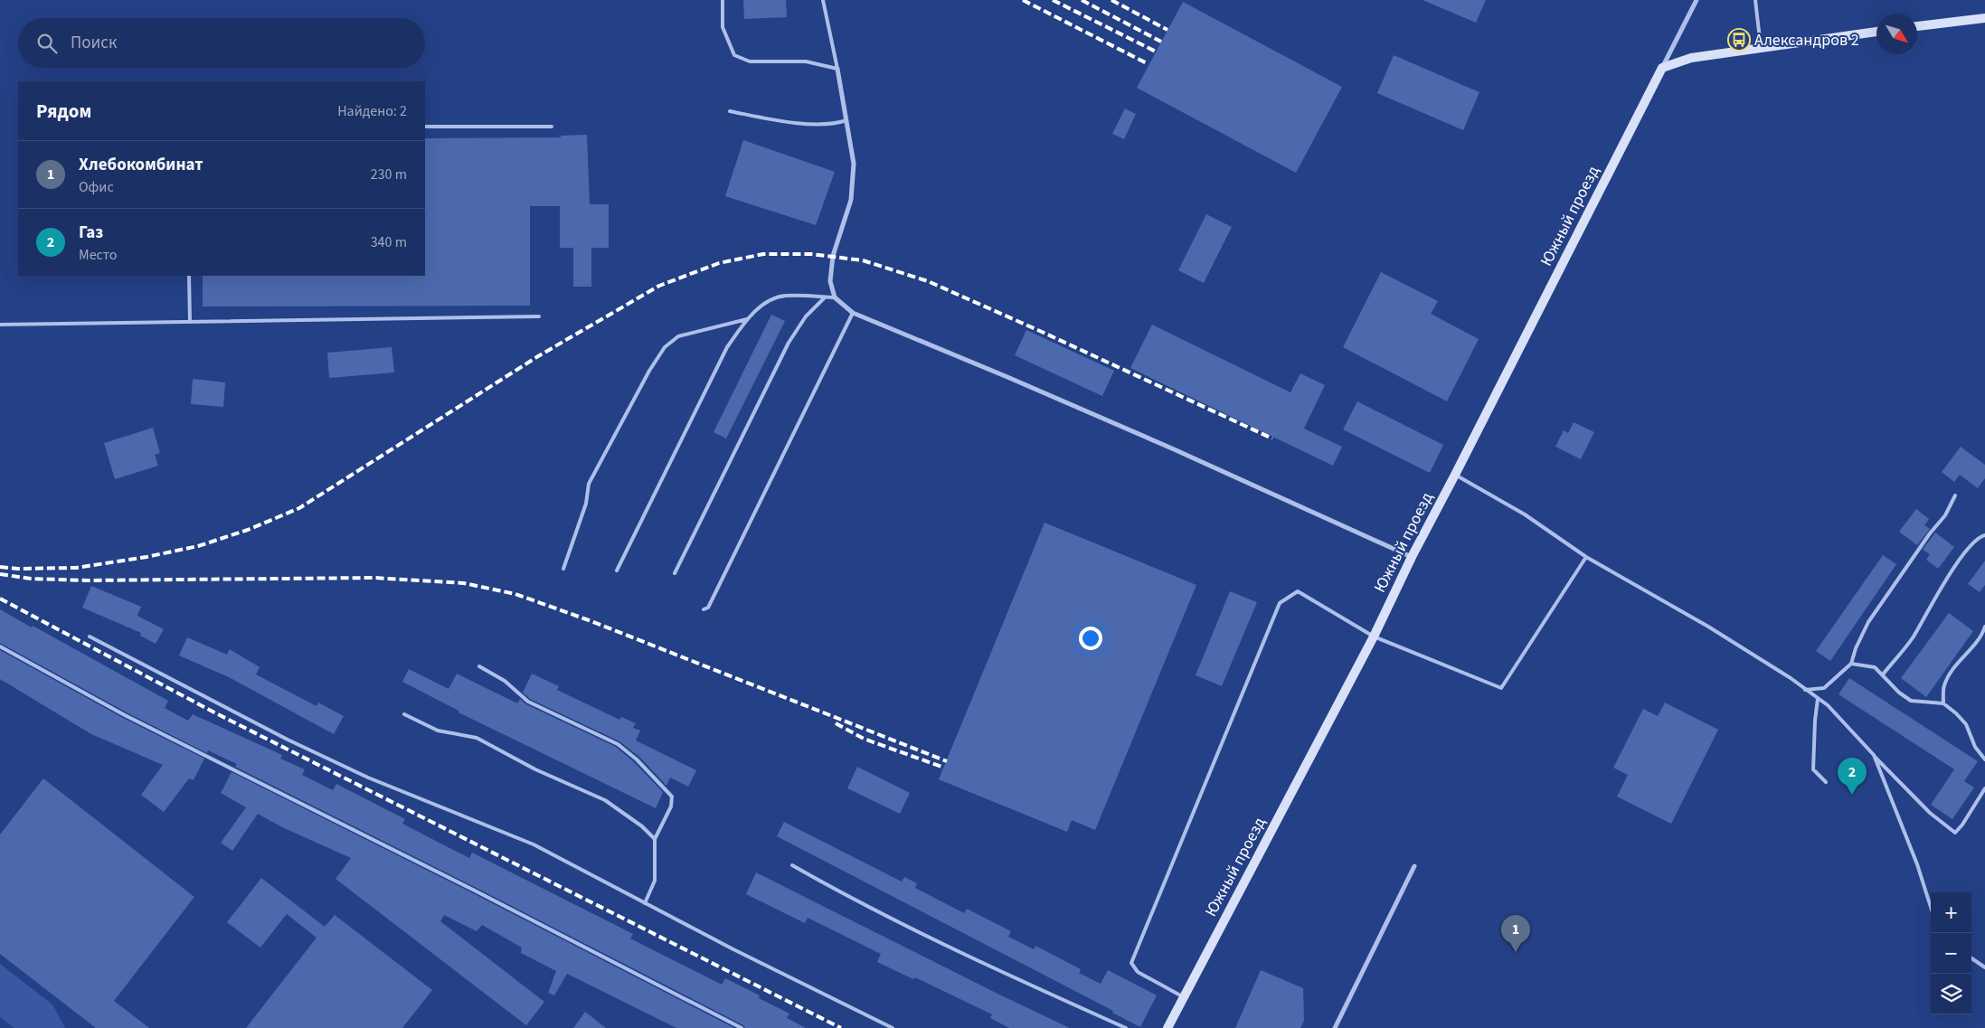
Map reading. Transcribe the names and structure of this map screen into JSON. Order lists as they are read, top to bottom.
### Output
{
  "streets": {
    "street": ["Южный проезд"]
  },
  "places": {
    "bus stop": ["Александров 2"]
  },
  "north": "bottom right",
  "page": {
    "search": "Поиск",
    "heading": ["Рядом", "Найдено: 2"],
    "list": [
      {
        "mark": "1",
        "name": "Хлебокомбинат",
        "note": "Офис",
        "value": "230 m"
      },
      {
        "mark": "2",
        "name": "Газ",
        "note": "Место",
        "value": "340 m"
      }
    ],
    "pins": ["2", "1"],
    "map_buttons": ["+", "−"]
  }
}
